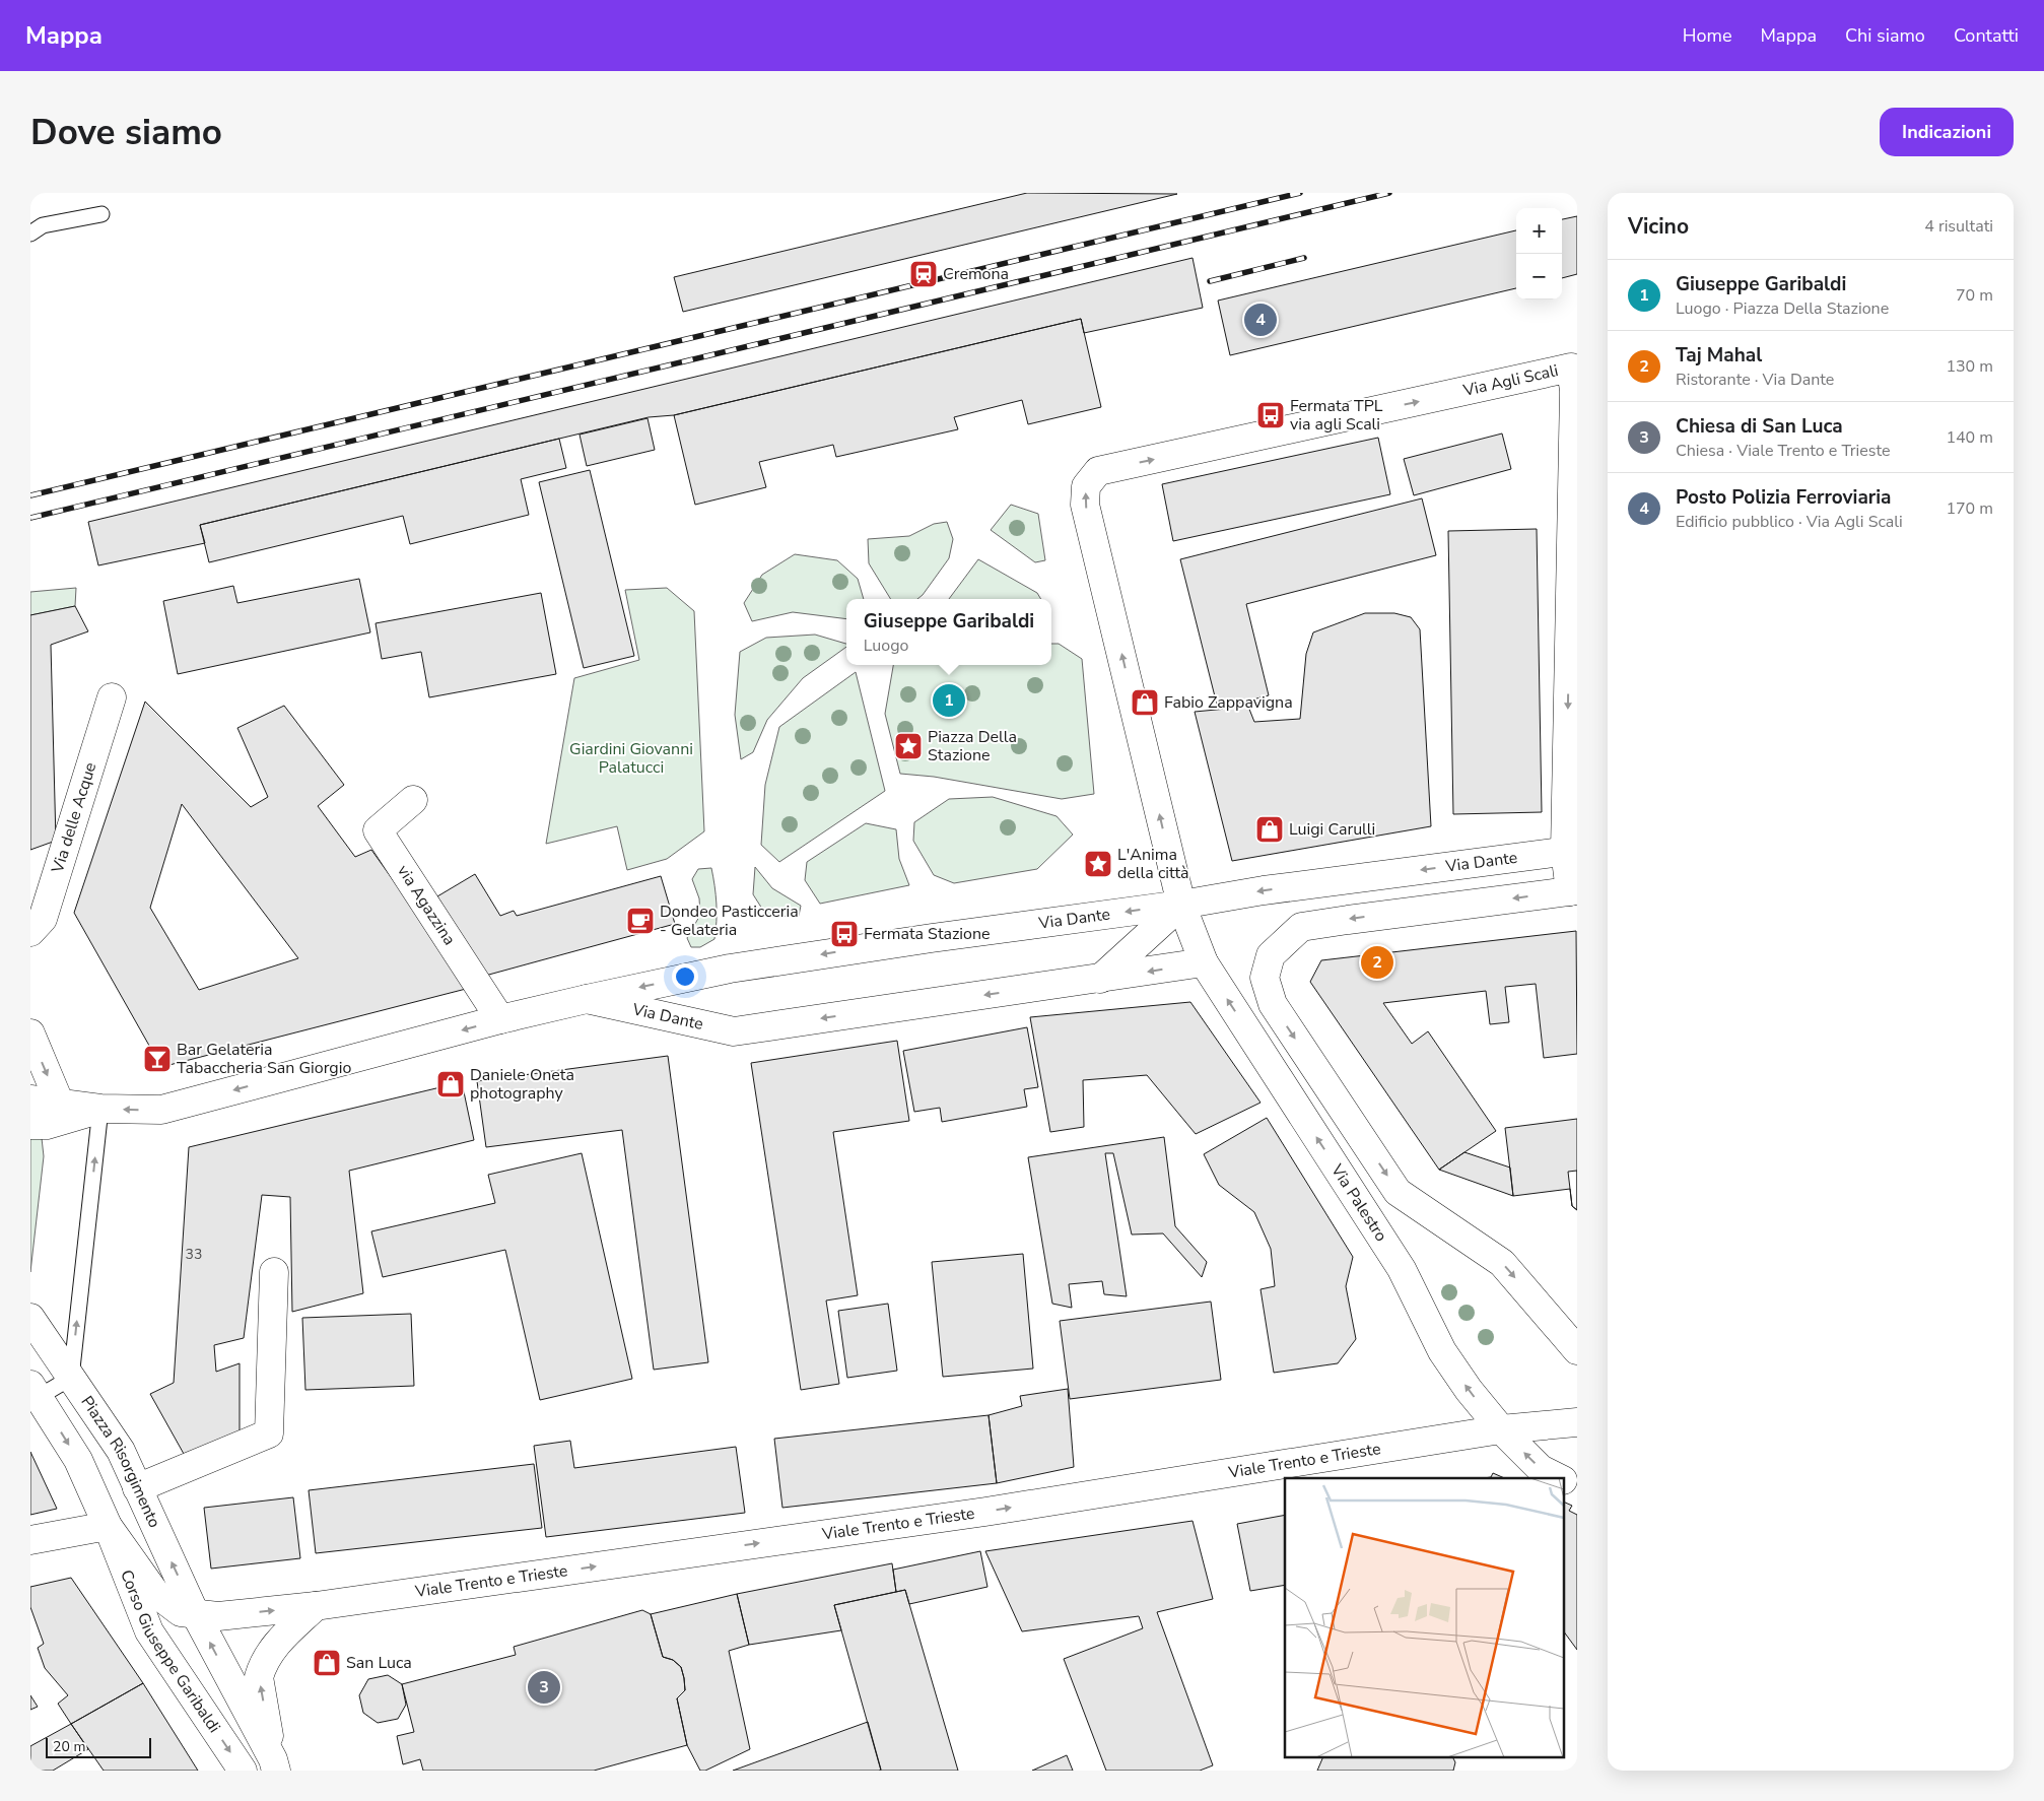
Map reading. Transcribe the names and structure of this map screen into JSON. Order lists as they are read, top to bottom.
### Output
{
  "streets": {
    "street": [
      "Via Agli Scali",
      "Via delle Acque",
      "Via Dante",
      "via Agazzina",
      "Via Palestro",
      "Viale Trento e Trieste",
      "Piazza Risorgimento",
      "Corso Giuseppe Garibaldi"
    ]
  },
  "crossings": [
    ["Via Agli Scali", "Via Dante"],
    ["Via Agli Scali", "Via Palestro"],
    ["Via Dante", "via Agazzina"],
    ["Via Dante", "Via Palestro"],
    ["Via Palestro", "Viale Trento e Trieste"],
    ["Viale Trento e Trieste", "Piazza Risorgimento"],
    ["Piazza Risorgimento", "Corso Giuseppe Garibaldi"]
  ],
  "one_way": [
    "Via Dante",
    "Via Palestro",
    "Viale Trento e Trieste",
    "Corso Giuseppe Garibaldi"
  ],
  "parks": ["Giardini Giovanni Palatucci"],
  "places": {
    "station": ["Cremona"],
    "bus stop": ["Fermata TPL via agli Scali", "Fermata Stazione"],
    "shop": [
      "Fabio Zappavigna",
      "Luigi Carulli",
      "Daniele Oneta photography",
      "San Luca"
    ],
    "place": ["Piazza Della Stazione", "L'Anima della città"],
    "cafe": ["Dondeo Pasticceria - Gelateria"],
    "bar": ["Bar Gelateria Tabaccheria San Giorgio"]
  },
  "house_numbers": ["33"],
  "scale_bar": "20 m",
  "page": {
    "header": "Mappa",
    "nav": [
      "Home",
      "Mappa",
      "Chi siamo",
      "Contatti"
    ],
    "buttons": "Indicazioni",
    "title": "Dove siamo",
    "heading": ["Vicino", "4 risultati"],
    "map_buttons": ["+", "−"],
    "list": [
      {
        "mark": "1",
        "name": "Giuseppe Garibaldi",
        "note": "Luogo · Piazza Della Stazione",
        "value": "70 m"
      },
      {
        "mark": "2",
        "name": "Taj Mahal",
        "note": "Ristorante · Via Dante",
        "value": "130 m"
      },
      {
        "mark": "3",
        "name": "Chiesa di San Luca",
        "note": "Chiesa · Viale Trento e Trieste",
        "value": "140 m"
      },
      {
        "mark": "4",
        "name": "Posto Polizia Ferroviaria",
        "note": "Edificio pubblico · Via Agli Scali",
        "value": "170 m"
      }
    ],
    "pins": [
      "4",
      "1",
      "2",
      "3"
    ],
    "popup": ["Giuseppe Garibaldi", "Luogo"],
    "scale": "20 m"
  }
}
